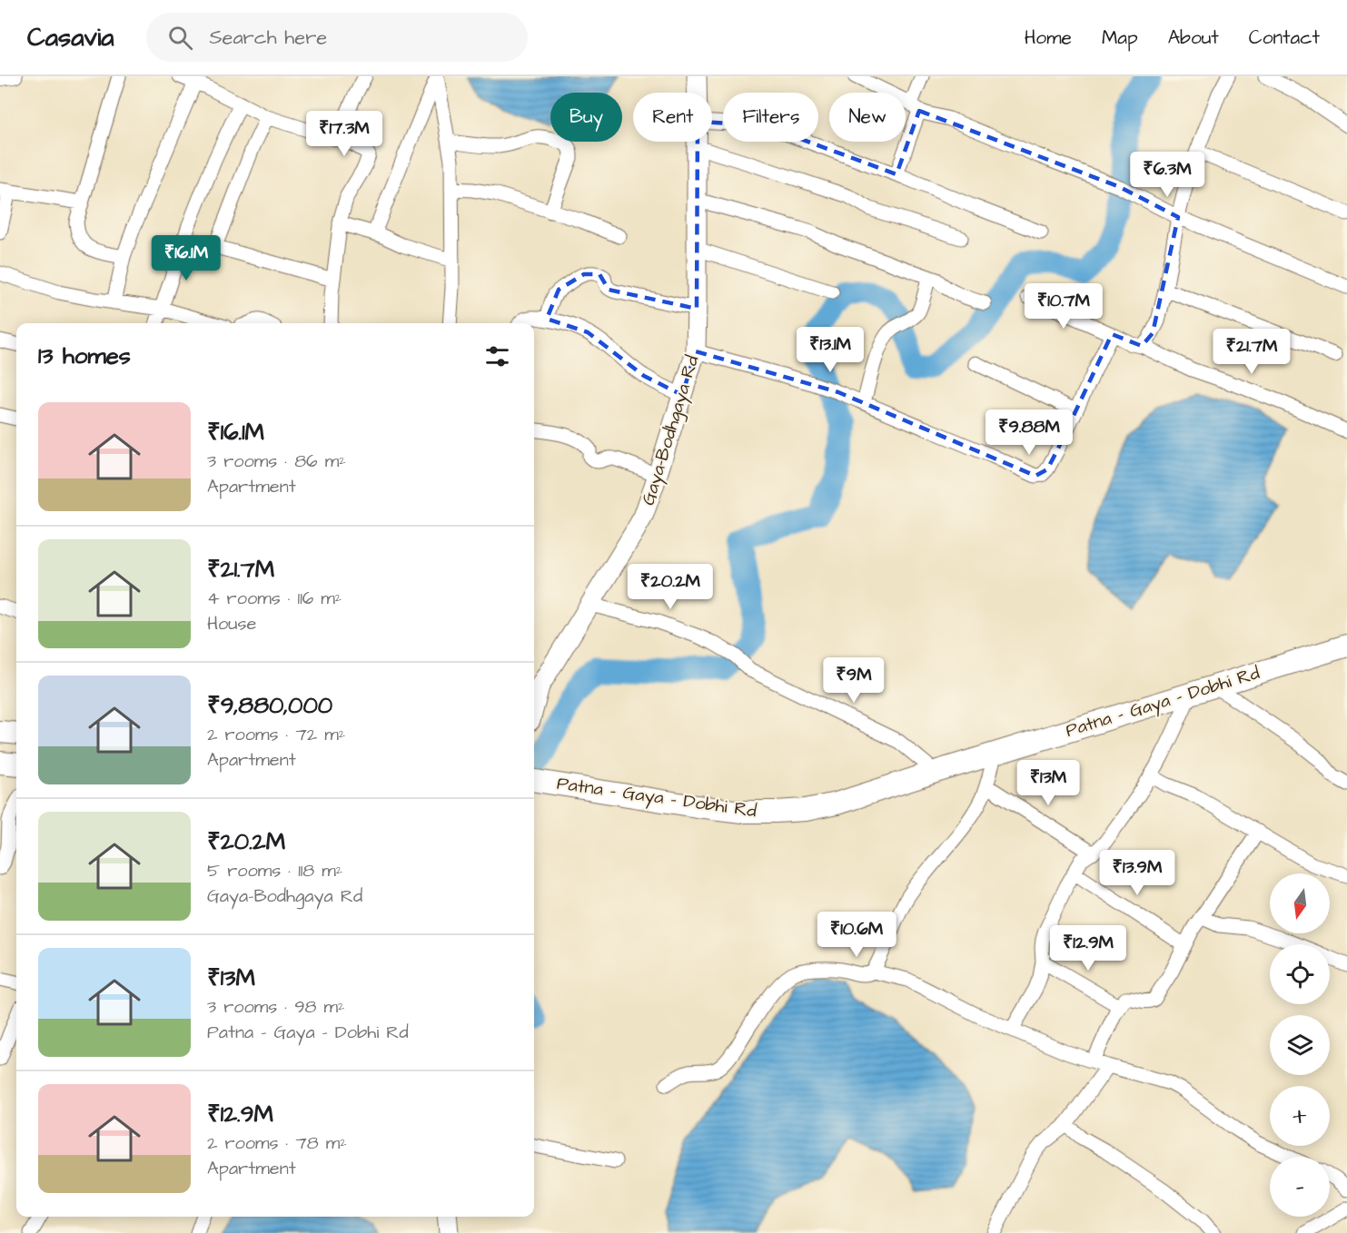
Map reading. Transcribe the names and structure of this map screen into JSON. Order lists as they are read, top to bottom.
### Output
{
  "streets": {
    "main road": ["Patna - Gaya - Dobhi Rd"],
    "street": ["Gaya-Bodhgaya Rd"]
  },
  "north": "bottom",
  "page": {
    "header": "Casavia",
    "search": "Search here",
    "nav": [
      "Home",
      "Map",
      "About",
      "Contact"
    ],
    "chip": [
      "Buy",
      "Rent",
      "Filters",
      "New"
    ],
    "price": [
      "₹17.3M",
      "₹6.3M",
      "₹16.1M",
      "₹10.7M",
      "₹13.1M",
      "₹21.7M",
      "₹9.88M",
      "₹20.2M",
      "₹9M",
      "₹13M",
      "₹13.9M",
      "₹10.6M",
      "₹12.9M"
    ],
    "heading": "13 homes",
    "list": [
      {
        "name": "₹16.1M",
        "note": "3 rooms · 86 m² · Apartment"
      },
      {
        "name": "₹21.7M",
        "note": "4 rooms · 116 m² · House"
      },
      {
        "name": "₹9,880,000",
        "note": "2 rooms · 72 m² · Apartment"
      },
      {
        "name": "₹20.2M",
        "note": "5 rooms · 118 m² · Gaya-Bodhgaya Rd"
      },
      {
        "name": "₹13M",
        "note": "3 rooms · 98 m² · Patna - Gaya - Dobhi Rd"
      },
      {
        "name": "₹12.9M",
        "note": "2 rooms · 78 m² · Apartment"
      }
    ],
    "map_buttons": ["+", "−"]
  }
}
